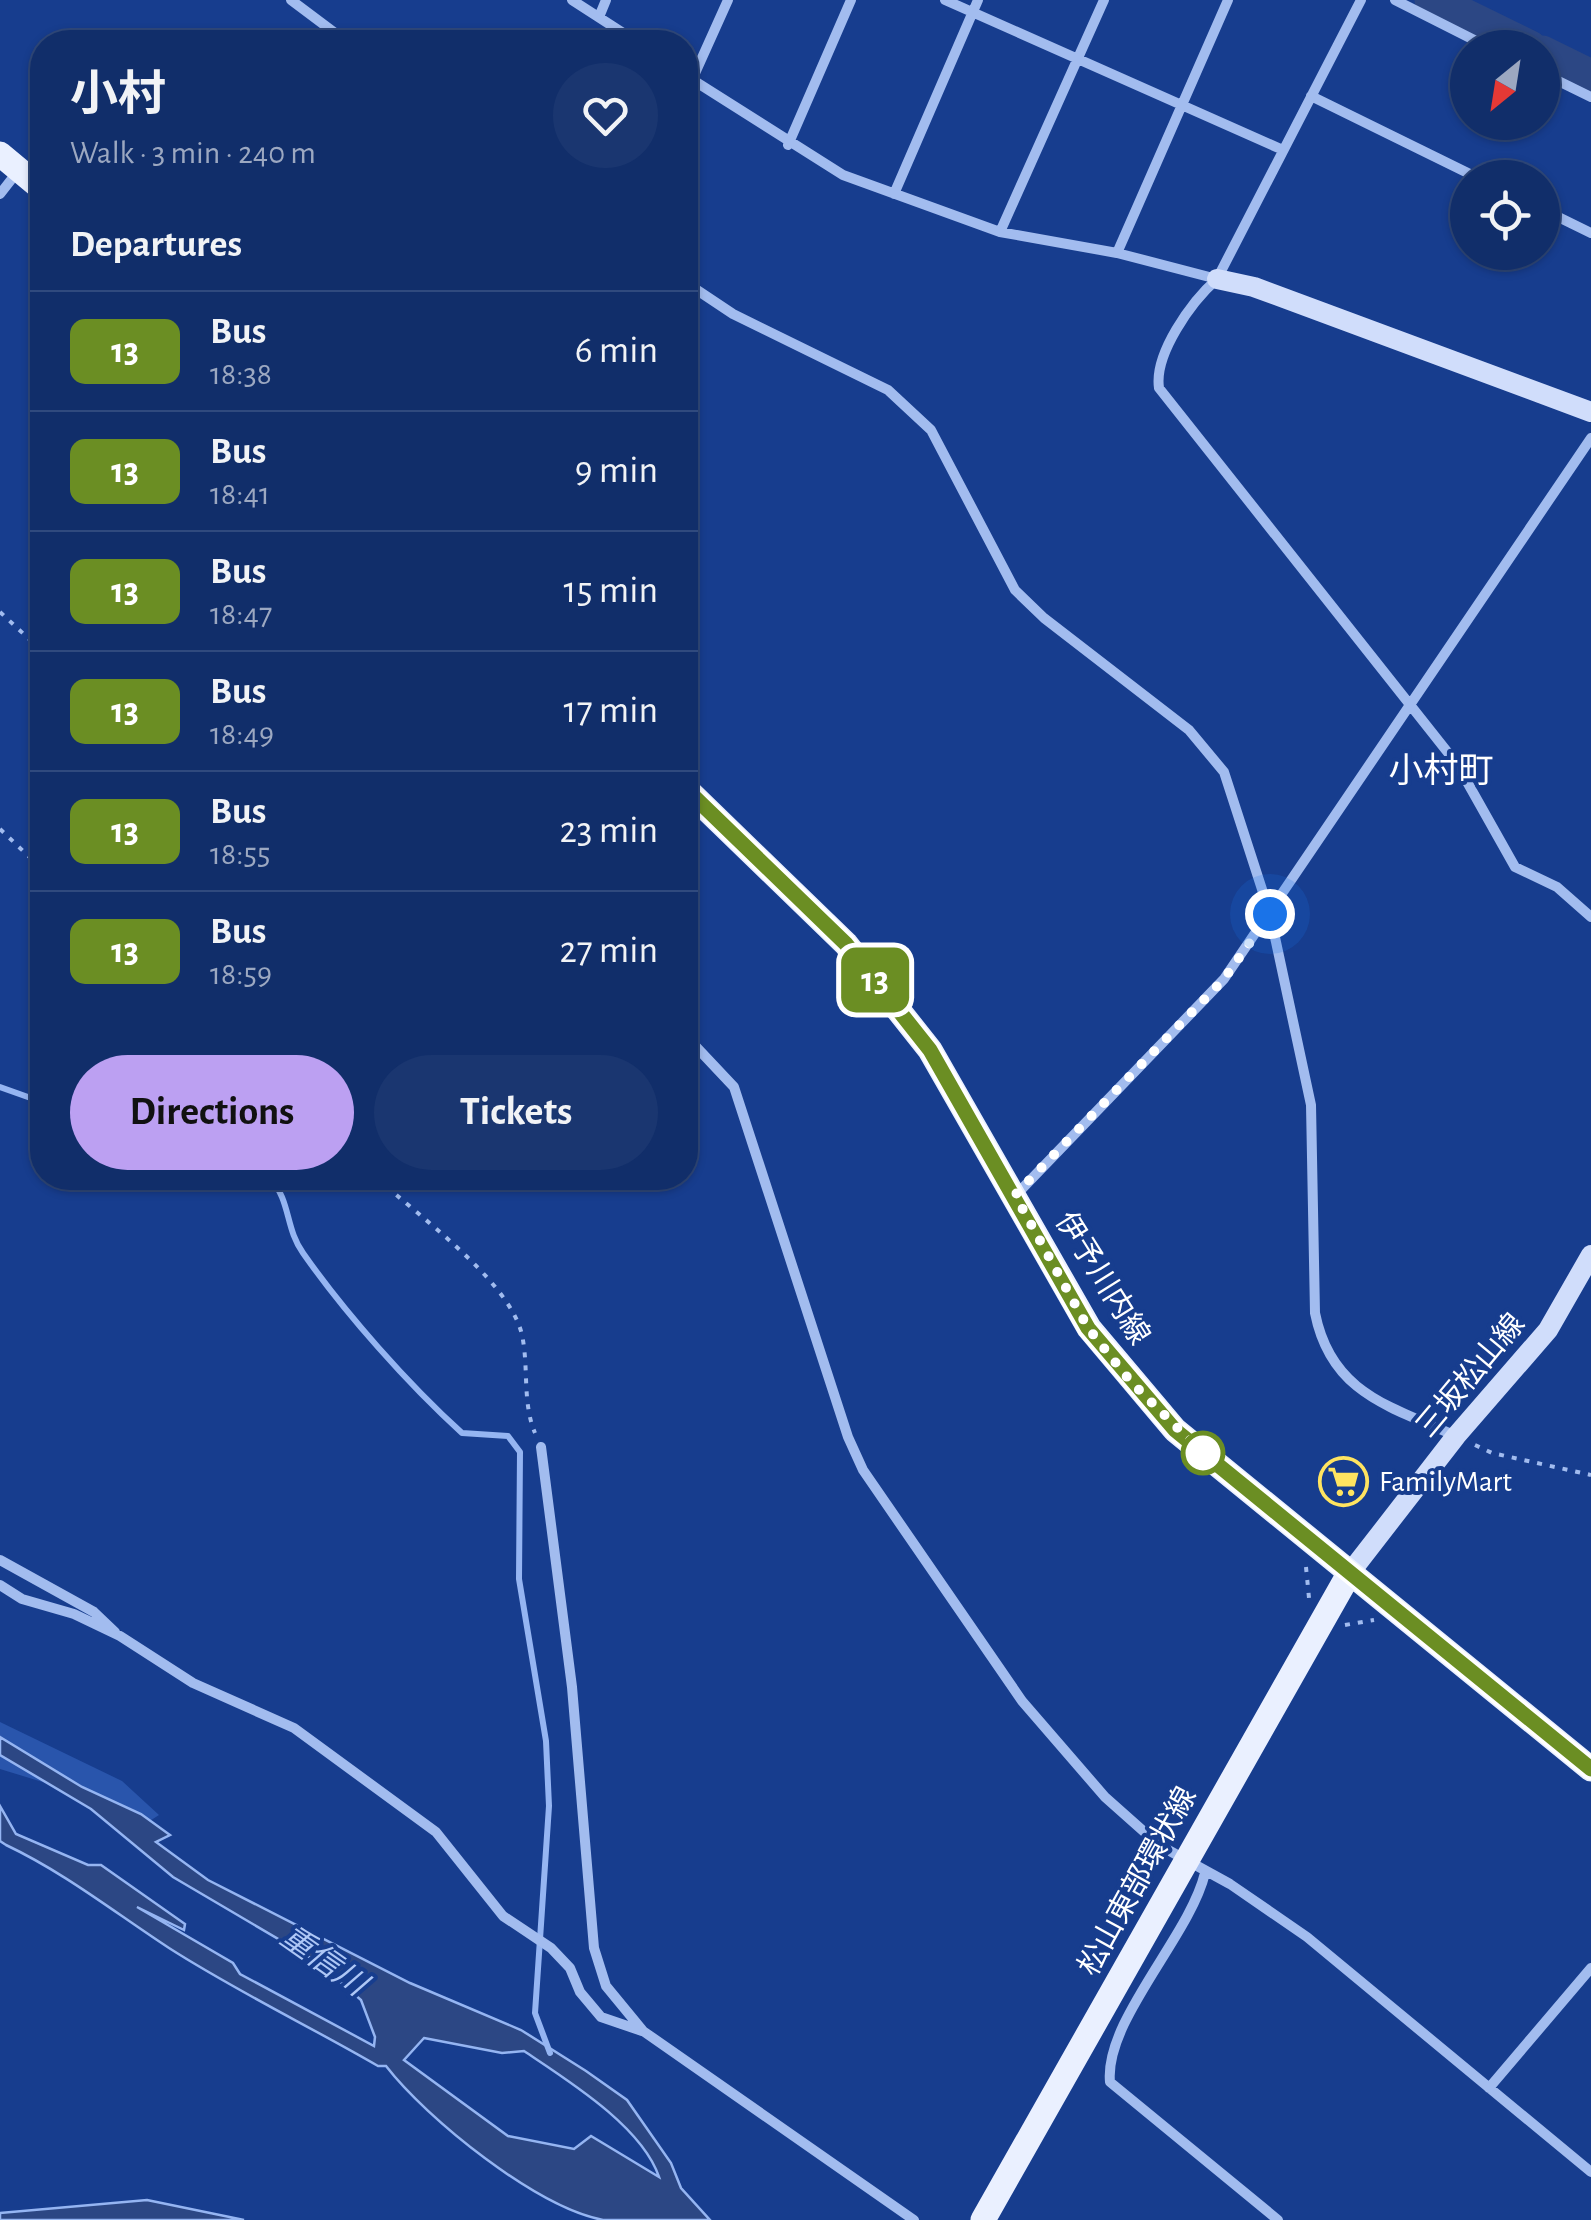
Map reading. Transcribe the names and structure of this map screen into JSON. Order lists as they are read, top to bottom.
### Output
{
  "streets": {
    "main road": ["伊予川内線", "松山東部環状線"],
    "street": ["三坂松山線"]
  },
  "crossings": [
    ["伊予川内線", "三坂松山線"],
    ["伊予川内線", "松山東部環状線"],
    ["三坂松山線", "松山東部環状線"]
  ],
  "districts": ["小村町"],
  "water": ["重信川"],
  "places": {
    "supermarket": ["FamilyMart"]
  },
  "lines": ["bus line 13"],
  "north": "bottom left",
  "page": {
    "on_map": "13",
    "heading": [
      ["小村", "Walk · 3 min · 240 m"],
      "Departures"
    ],
    "list": [
      {
        "mark": "13",
        "name": "Bus",
        "note": "18:38",
        "value": "6 min"
      },
      {
        "mark": "13",
        "name": "Bus",
        "note": "18:41",
        "value": "9 min"
      },
      {
        "mark": "13",
        "name": "Bus",
        "note": "18:47",
        "value": "15 min"
      },
      {
        "mark": "13",
        "name": "Bus",
        "note": "18:49",
        "value": "17 min"
      },
      {
        "mark": "13",
        "name": "Bus",
        "note": "18:55",
        "value": "23 min"
      },
      {
        "mark": "13",
        "name": "Bus",
        "note": "18:59",
        "value": "27 min"
      }
    ],
    "buttons": ["Directions", "Tickets"]
  }
}
